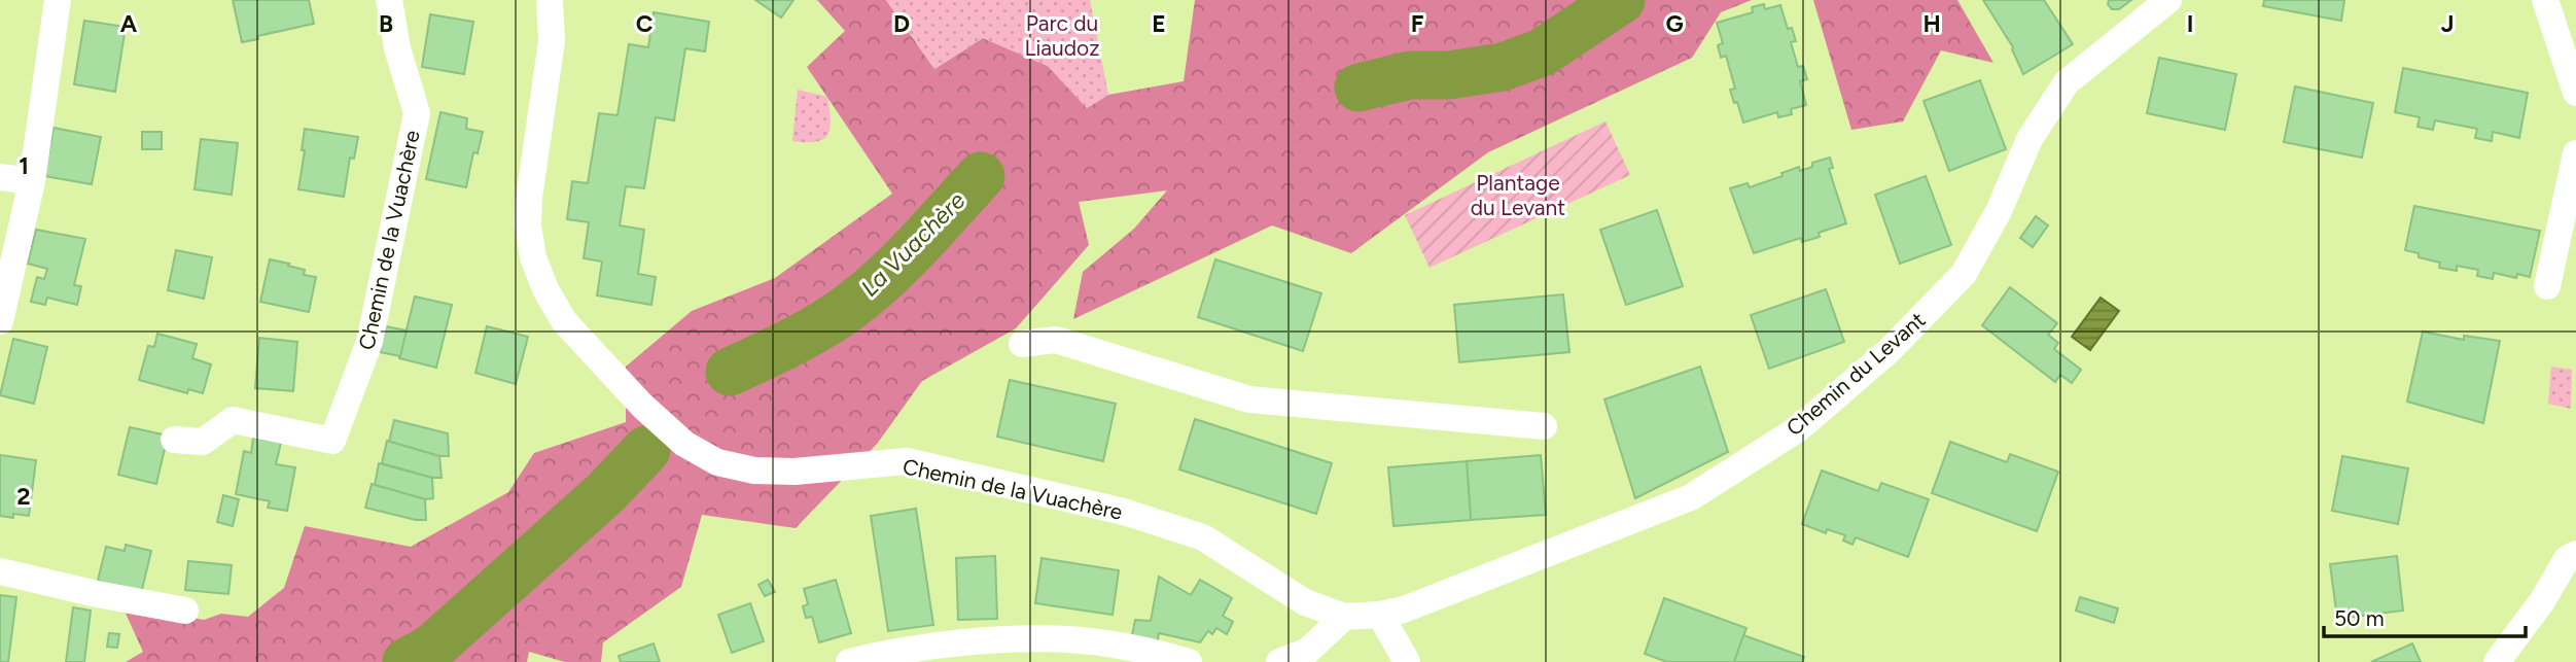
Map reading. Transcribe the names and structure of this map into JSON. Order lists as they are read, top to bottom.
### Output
{
  "streets": {
    "street": ["Chemin de la Vuachère", "Chemin du Levant"]
  },
  "crossings": [
    ["Chemin de la Vuachère", "Chemin du Levant"]
  ],
  "water": ["La Vuachère"],
  "parks": ["Parc du Liaudoz", "Plantage du Levant"],
  "scale_bar": "50 m",
  "grid": {
    "columns": [
      "A",
      "B",
      "C",
      "D",
      "E",
      "F",
      "G",
      "H",
      "I",
      "J"
    ],
    "rows": ["1", "2"]
  }
}
